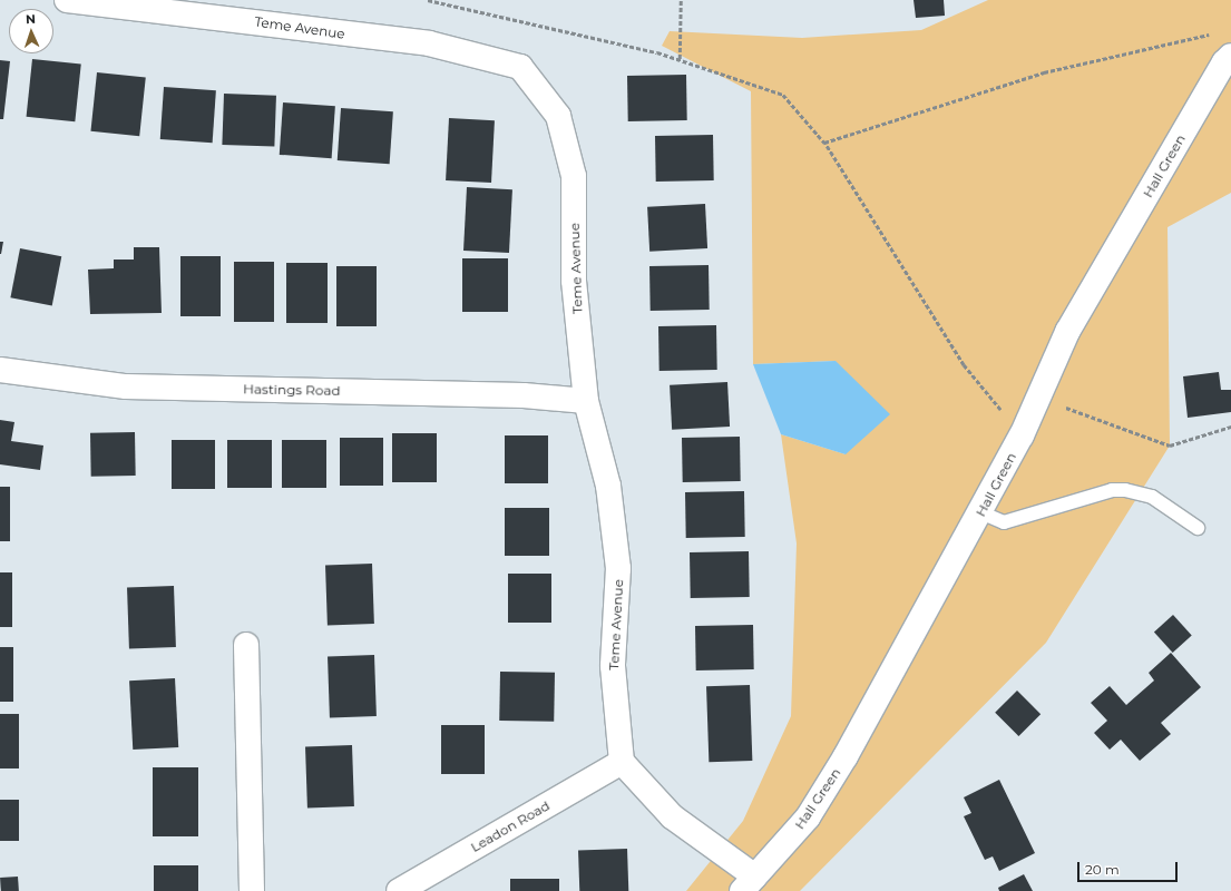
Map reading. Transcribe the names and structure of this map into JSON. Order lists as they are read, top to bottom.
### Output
{
  "streets": {
    "street": [
      "Teme Avenue",
      "Hall Green",
      "Hastings Road",
      "Leadon Road"
    ]
  },
  "crossings": [
    ["Teme Avenue", "Hastings Road"],
    ["Teme Avenue", "Leadon Road"]
  ],
  "scale_bar": "20 m",
  "north": "top"
}
